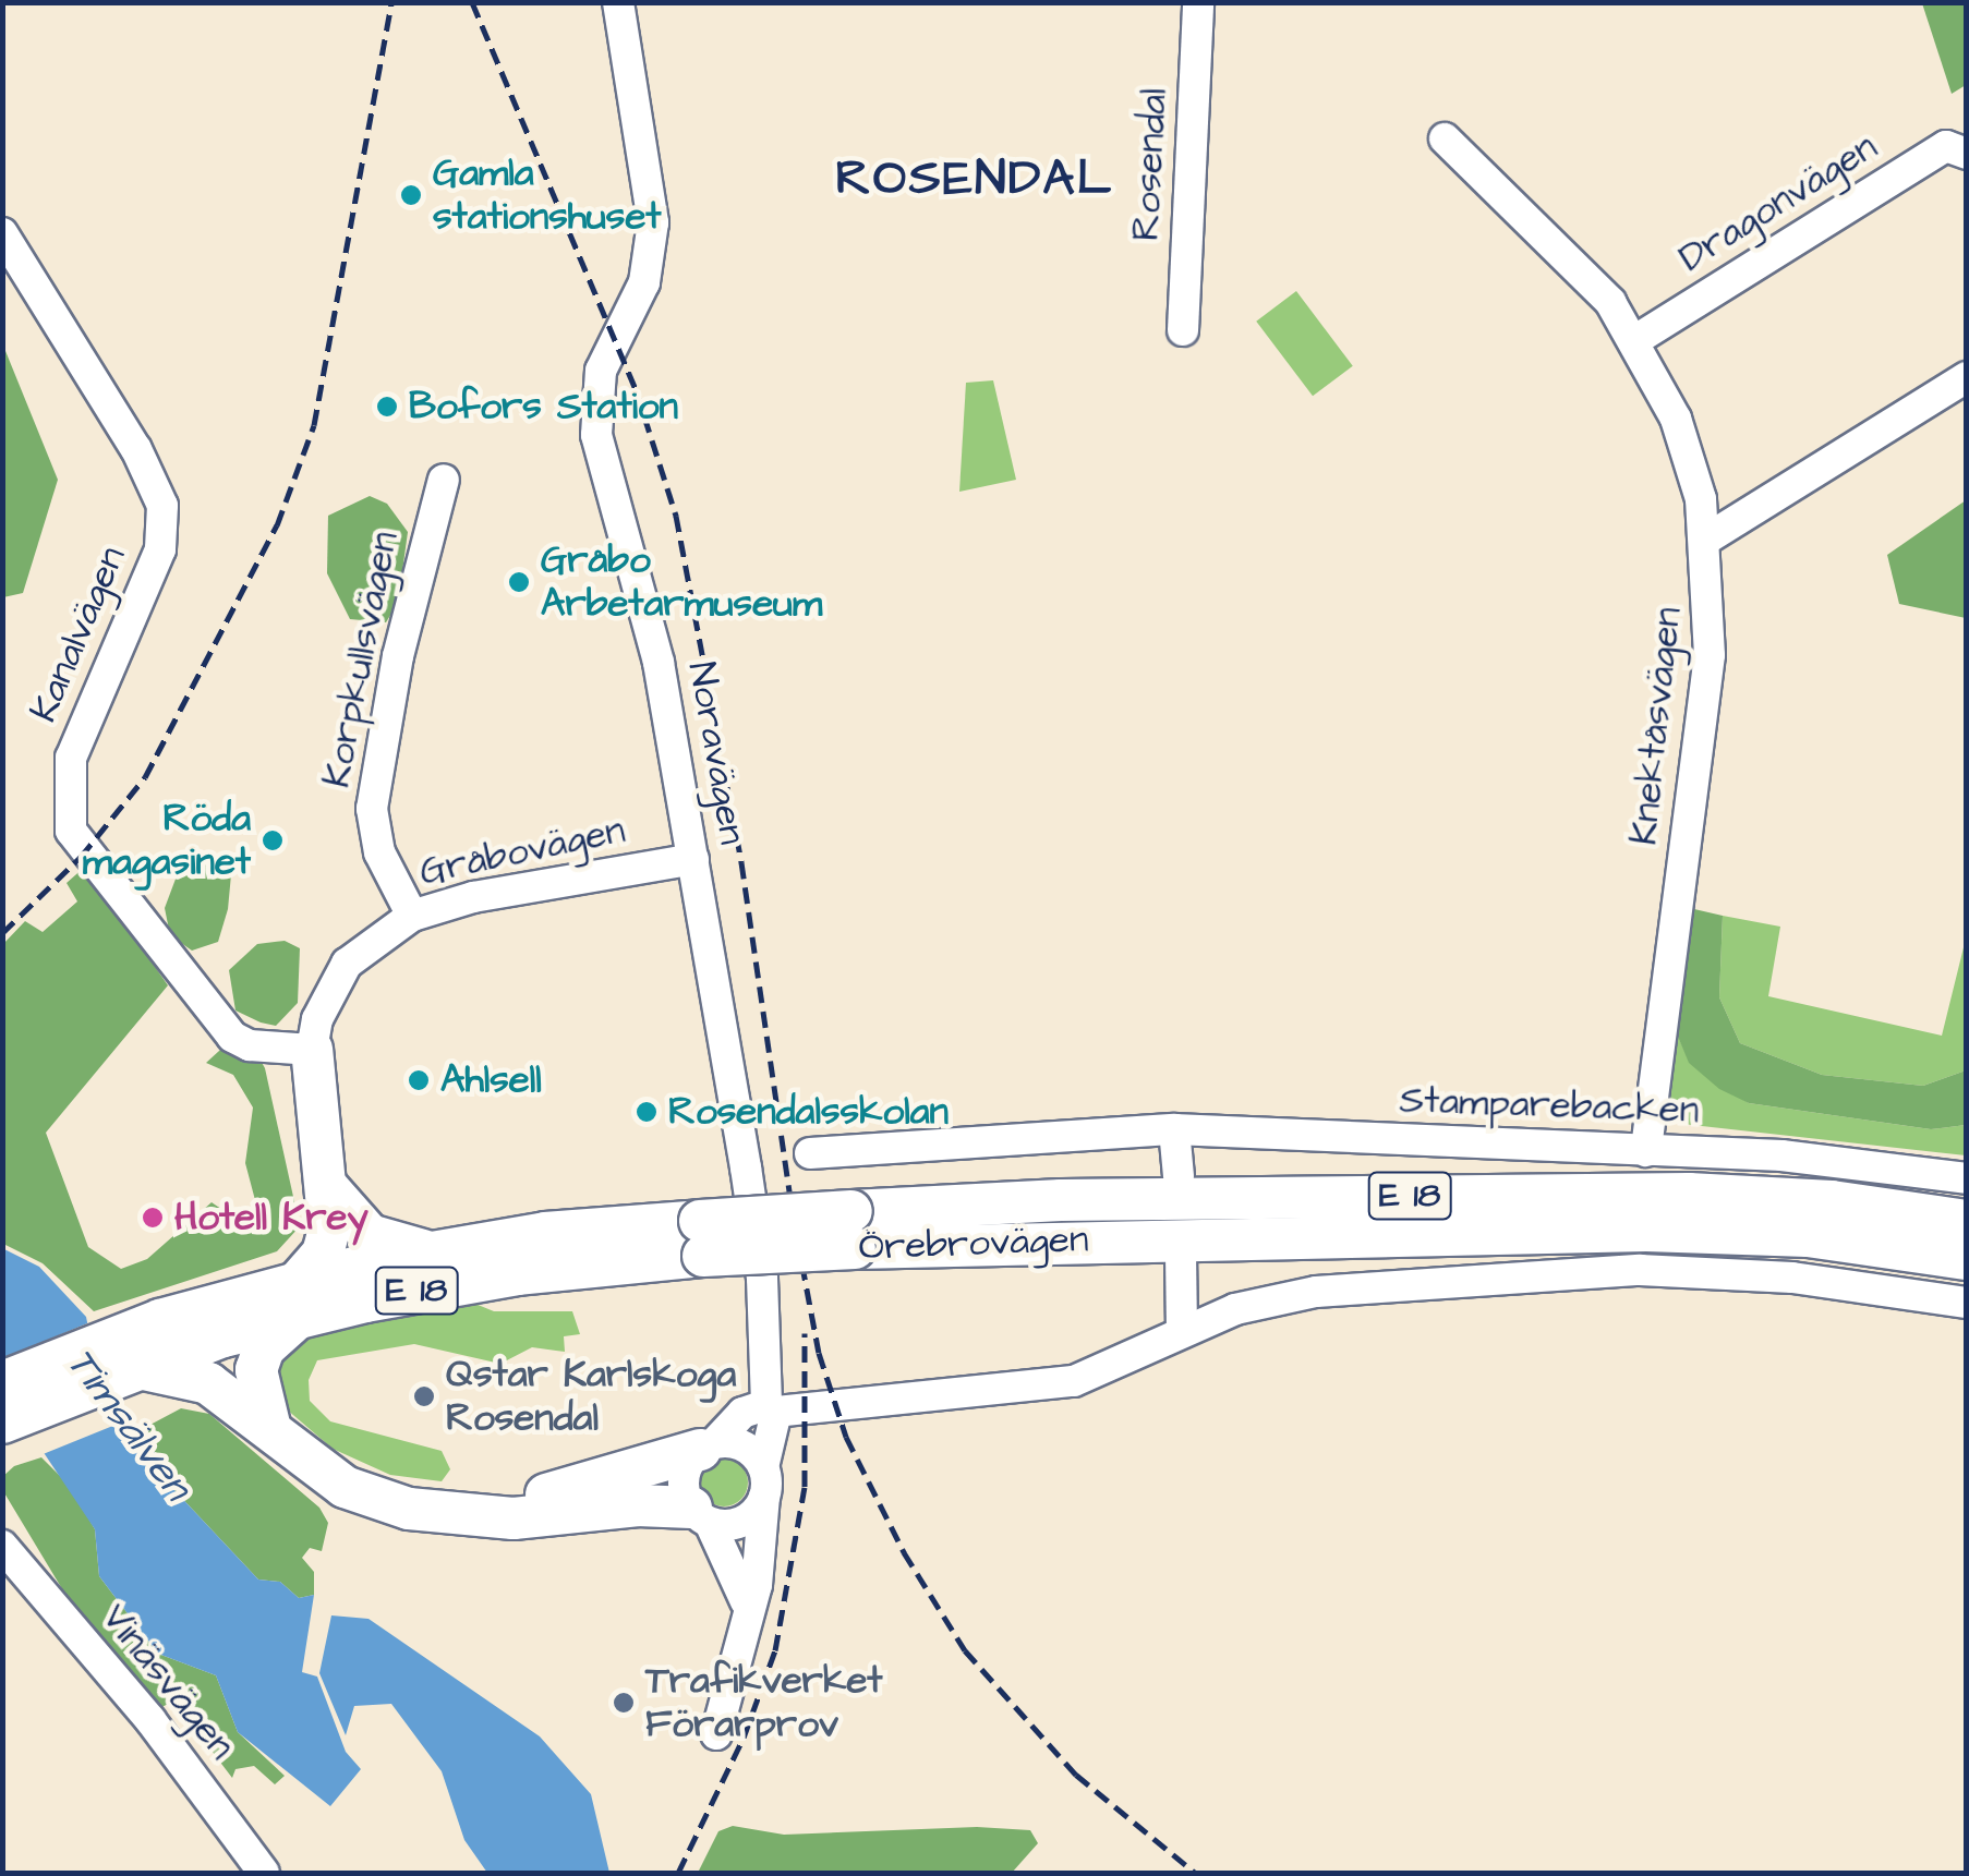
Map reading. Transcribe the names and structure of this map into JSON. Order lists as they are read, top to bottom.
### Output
{
  "streets": {
    "highway": ["E 18", "Örebrovägen"],
    "street": [
      "Rosendal",
      "Dragonvägen",
      "Kanalvägen",
      "Korpkullsvägen",
      "Knektåsvägen",
      "Noravägen",
      "Gråbovägen",
      "Stamparebacken",
      "Vinäsvägen"
    ]
  },
  "crossings": [
    ["Dragonvägen", "Knektåsvägen"],
    ["Kanalvägen", "Gråbovägen"],
    ["Korpkullsvägen", "Gråbovägen"],
    ["Knektåsvägen", "Stamparebacken"],
    ["Noravägen", "Gråbovägen"]
  ],
  "districts": ["ROSENDAL"],
  "water": ["Timsälven"],
  "places": [
    "Gamla stationshuset",
    "Bofors Station",
    "Gråbo Arbetarmuseum",
    "Röda magasinet",
    "Ahlsell",
    "Rosendalsskolan",
    "Hotell Krey",
    "Qstar Karlskoga Rosendal",
    "Trafikverket Förarprov"
  ]
}
